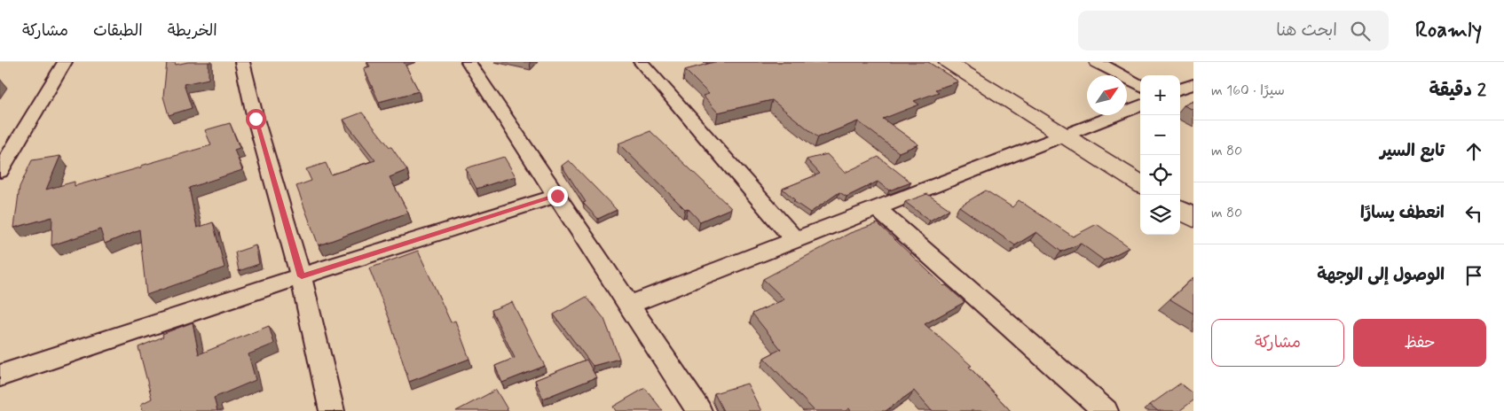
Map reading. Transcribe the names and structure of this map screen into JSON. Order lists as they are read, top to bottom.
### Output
{
  "north": "top right",
  "page": {
    "header": "Roamly",
    "search": "ابحث هنا",
    "nav": ["الخريطة", "الطبقات", "مشاركة"],
    "heading": ["2 دقيقة", "سيرًا · 160 m"],
    "map_buttons": ["+", "−"],
    "list": [
      ["تابع السير", "80 m"],
      ["انعطف يسارًا", "80 m"],
      "الوصول إلى الوجهة"
    ],
    "buttons": ["حفظ", "مشاركة"]
  }
}
